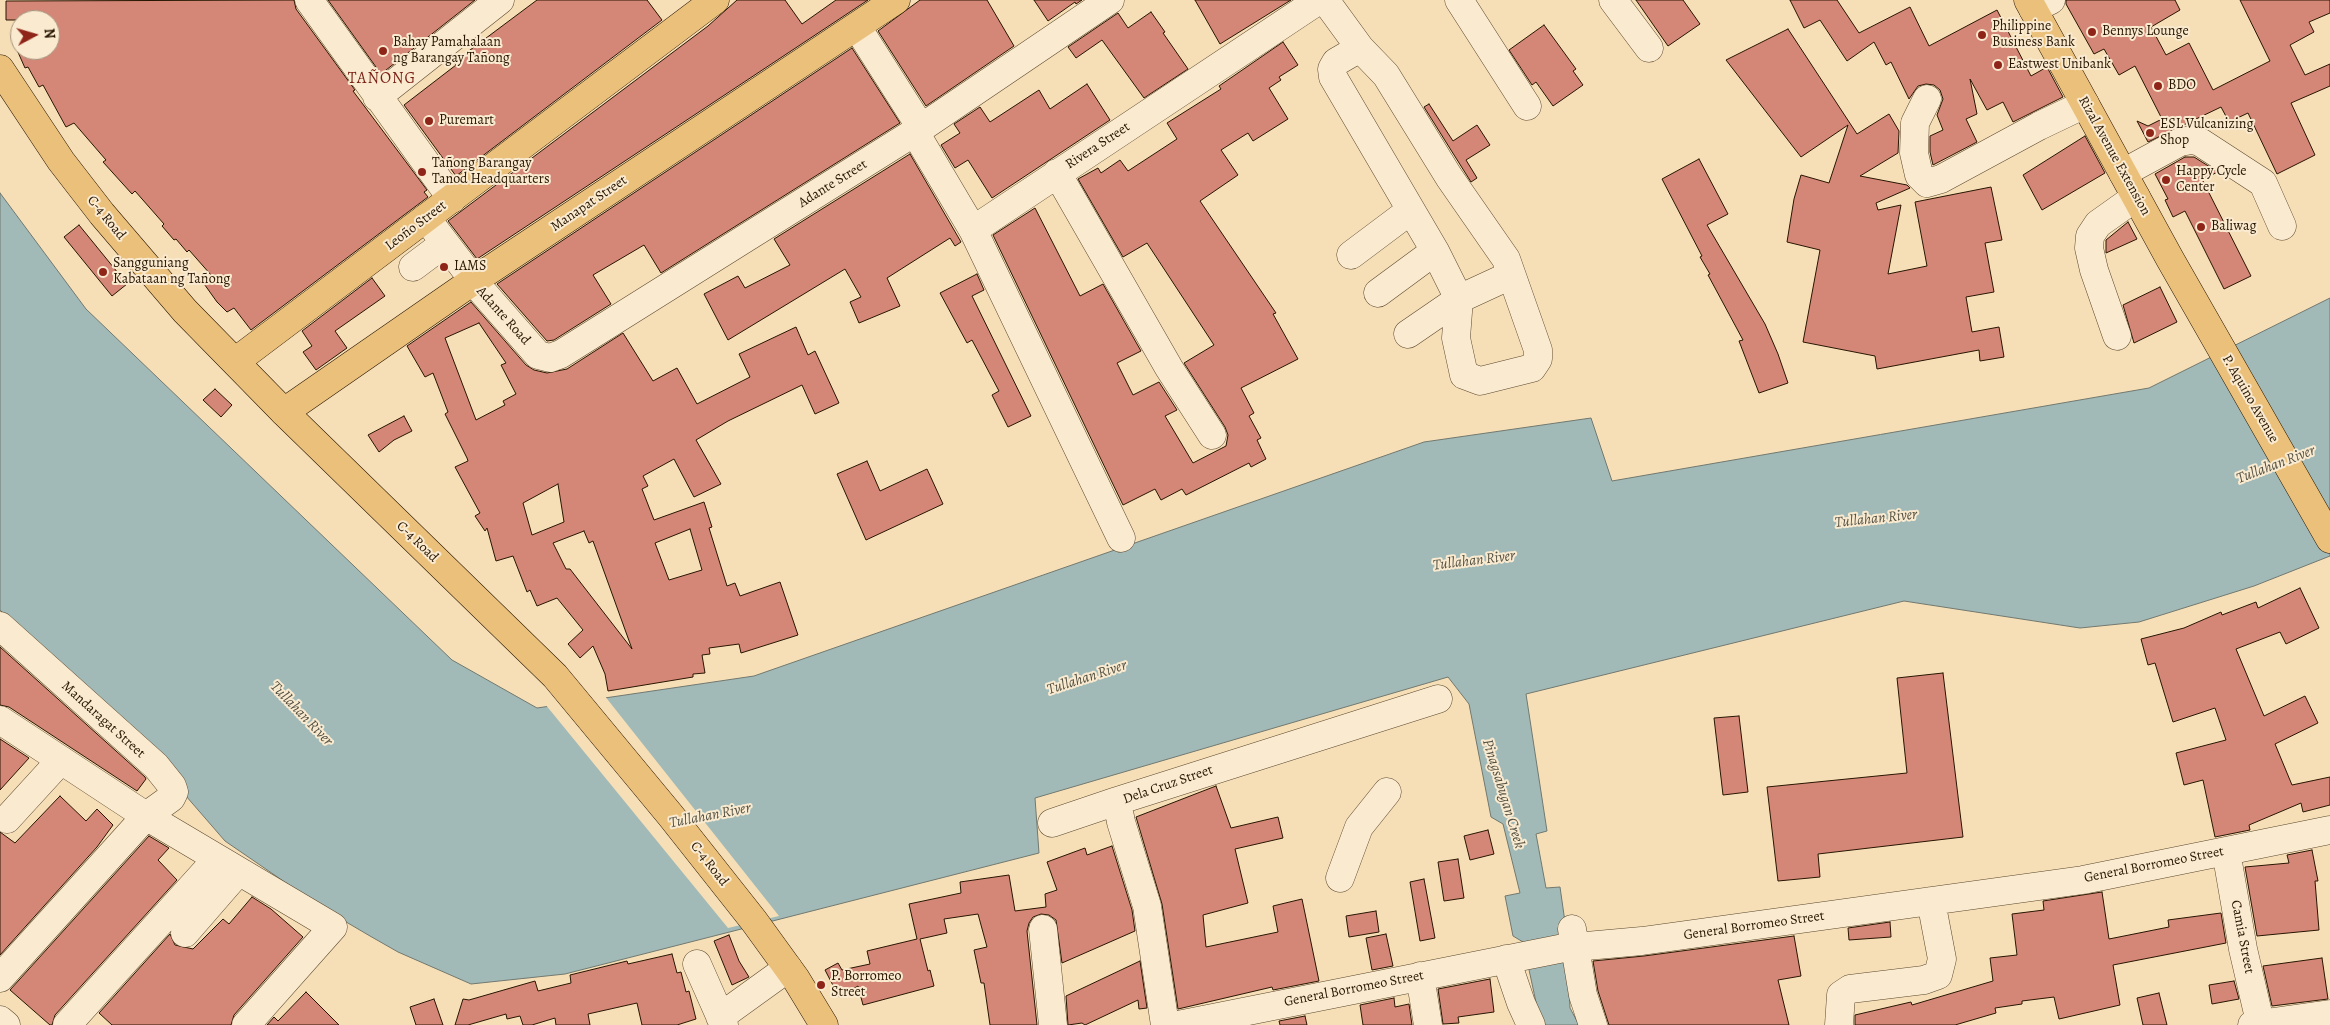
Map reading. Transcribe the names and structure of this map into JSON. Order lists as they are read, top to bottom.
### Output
{
  "streets": {
    "main road": [
      "Rizal Avenue Extension",
      "Manapat Street",
      "C-4 Road",
      "Leoño Street",
      "P. Aquino Avenue"
    ],
    "street": [
      "Rivera Street",
      "Adante Street",
      "Adante Road",
      "Mandaragat Street",
      "Dela Cruz Street",
      "General Borromeo Street",
      "Camia Street"
    ]
  },
  "crossings": [
    ["Rizal Avenue Extension", "P. Aquino Avenue"],
    ["Adante Street", "Adante Road"],
    ["Manapat Street", "C-4 Road"],
    ["Manapat Street", "Adante Road"],
    ["C-4 Road", "Leoño Street"],
    ["Leoño Street", "Adante Road"],
    ["General Borromeo Street", "Camia Street"]
  ],
  "districts": ["TAÑONG"],
  "water": ["Tullahan River", "Pinagsabugan Creek"],
  "places": [
    "Bennys Lounge",
    "Philippine Business Bank",
    "Bahay Pamahalaan ng Barangay Tañong",
    "Eastwest Unibank",
    "BDO",
    "Puremart",
    "ESL Vulcanizing Shop",
    "Tañong Barangay Tanod Headquarters",
    "Happy Cycle Center",
    "Baliwag",
    "IAMS",
    "Sangguniang Kabataan ng Tañong",
    "P. Borromeo Street"
  ],
  "north": "right"
}
